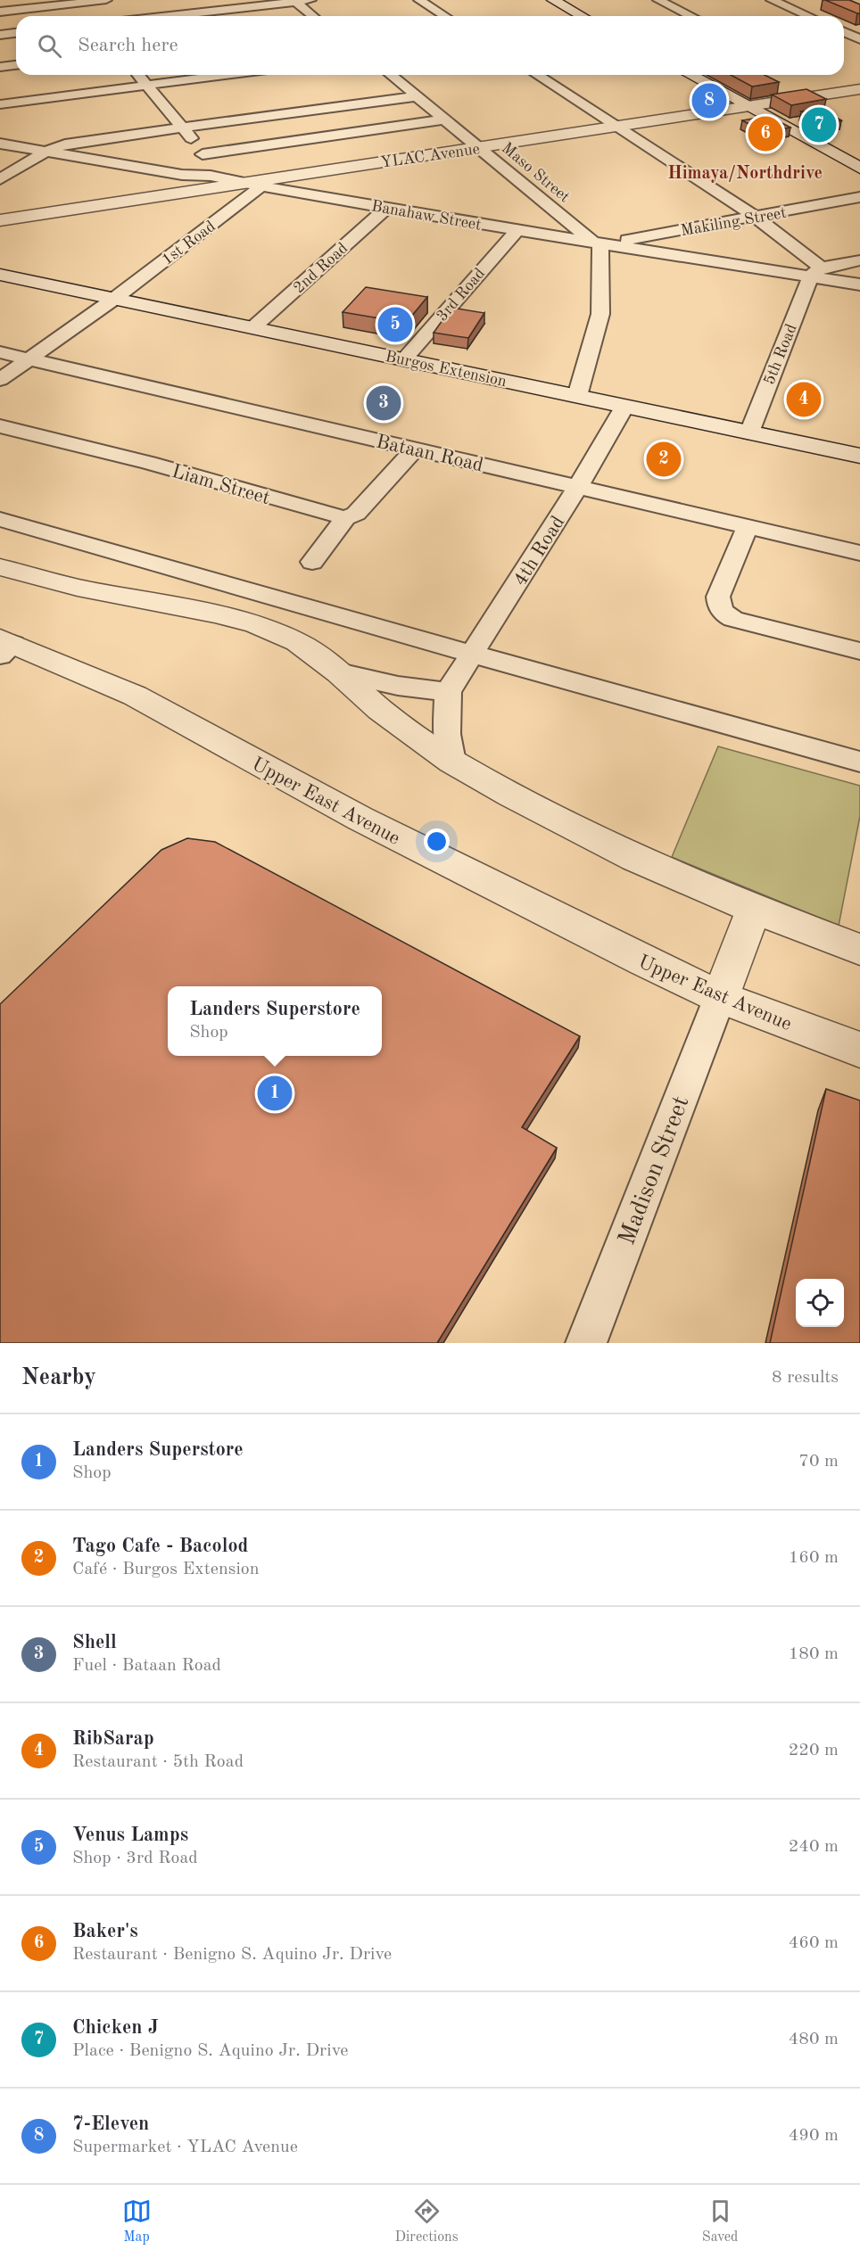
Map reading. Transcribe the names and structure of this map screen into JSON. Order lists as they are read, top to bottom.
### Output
{
  "streets": {
    "street": [
      "YLAC Avenue",
      "Maso Street",
      "Banahaw Street",
      "Makiling Street",
      "1st Road",
      "2nd Road",
      "3rd Road",
      "5th Road",
      "Burgos Extension",
      "Bataan Road",
      "Liam Street",
      "4th Road",
      "Upper East Avenue",
      "Madison Street"
    ]
  },
  "crossings": [
    ["YLAC Avenue", "Maso Street"],
    ["YLAC Avenue", "Banahaw Street"],
    ["Maso Street", "Banahaw Street"],
    ["Maso Street", "Makiling Street"],
    ["Banahaw Street", "Makiling Street"],
    ["Banahaw Street", "1st Road"],
    ["Banahaw Street", "2nd Road"],
    ["Banahaw Street", "3rd Road"],
    ["Banahaw Street", "5th Road"],
    ["1st Road", "Burgos Extension"],
    ["1st Road", "Bataan Road"],
    ["2nd Road", "Burgos Extension"],
    ["3rd Road", "Burgos Extension"],
    ["5th Road", "Burgos Extension"],
    ["Burgos Extension", "4th Road"],
    ["Bataan Road", "4th Road"],
    ["Upper East Avenue", "Madison Street"]
  ],
  "districts": ["Himaya/Northdrive"],
  "page": {
    "search": "Search here",
    "pins": [
      "8",
      "7",
      "6",
      "5",
      "4",
      "3",
      "2",
      "1"
    ],
    "popup": ["Landers Superstore", "Shop"],
    "heading": ["Nearby", "8 results"],
    "list": [
      {
        "mark": "1",
        "name": "Landers Superstore",
        "note": "Shop",
        "value": "70 m"
      },
      {
        "mark": "2",
        "name": "Tago Cafe - Bacolod",
        "note": "Café · Burgos Extension",
        "value": "160 m"
      },
      {
        "mark": "3",
        "name": "Shell",
        "note": "Fuel · Bataan Road",
        "value": "180 m"
      },
      {
        "mark": "4",
        "name": "RibSarap",
        "note": "Restaurant · 5th Road",
        "value": "220 m"
      },
      {
        "mark": "5",
        "name": "Venus Lamps",
        "note": "Shop · 3rd Road",
        "value": "240 m"
      },
      {
        "mark": "6",
        "name": "Baker's",
        "note": "Restaurant · Benigno S. Aquino Jr. Drive",
        "value": "460 m"
      },
      {
        "mark": "7",
        "name": "Chicken J",
        "note": "Place · Benigno S. Aquino Jr. Drive",
        "value": "480 m"
      },
      {
        "mark": "8",
        "name": "7-Eleven",
        "note": "Supermarket · YLAC Avenue",
        "value": "490 m"
      }
    ],
    "nav": ["Map", "Directions", "Saved"]
  }
}
